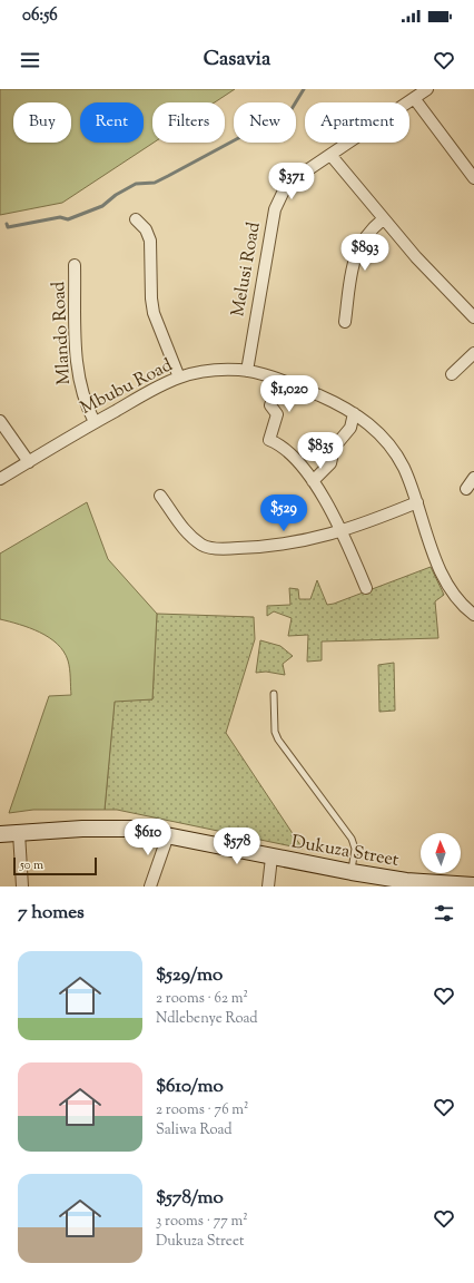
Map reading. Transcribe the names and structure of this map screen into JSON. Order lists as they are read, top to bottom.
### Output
{
  "streets": {
    "main road": ["Dukuza Street"],
    "street": ["Melusi Road", "Mlando Road", "Mbubu Road"]
  },
  "crossings": [
    ["Melusi Road", "Mbubu Road"],
    ["Mlando Road", "Mbubu Road"]
  ],
  "scale_bar": "50 m",
  "north": "top",
  "page": {
    "status": "06:56",
    "header": "Casavia",
    "chip": [
      "Buy",
      "Rent",
      "Filters",
      "New",
      "Apartment"
    ],
    "price": [
      "$371",
      "$893",
      "$1,020",
      "$835",
      "$529",
      "$610",
      "$578"
    ],
    "scale": "50 m",
    "heading": "7 homes",
    "list": [
      {
        "name": "$529/mo",
        "note": "2 rooms · 62 m² · Ndlebenye Road"
      },
      {
        "name": "$610/mo",
        "note": "2 rooms · 76 m² · Saliwa Road"
      },
      {
        "name": "$578/mo",
        "note": "3 rooms · 77 m² · Dukuza Street"
      }
    ]
  }
}
